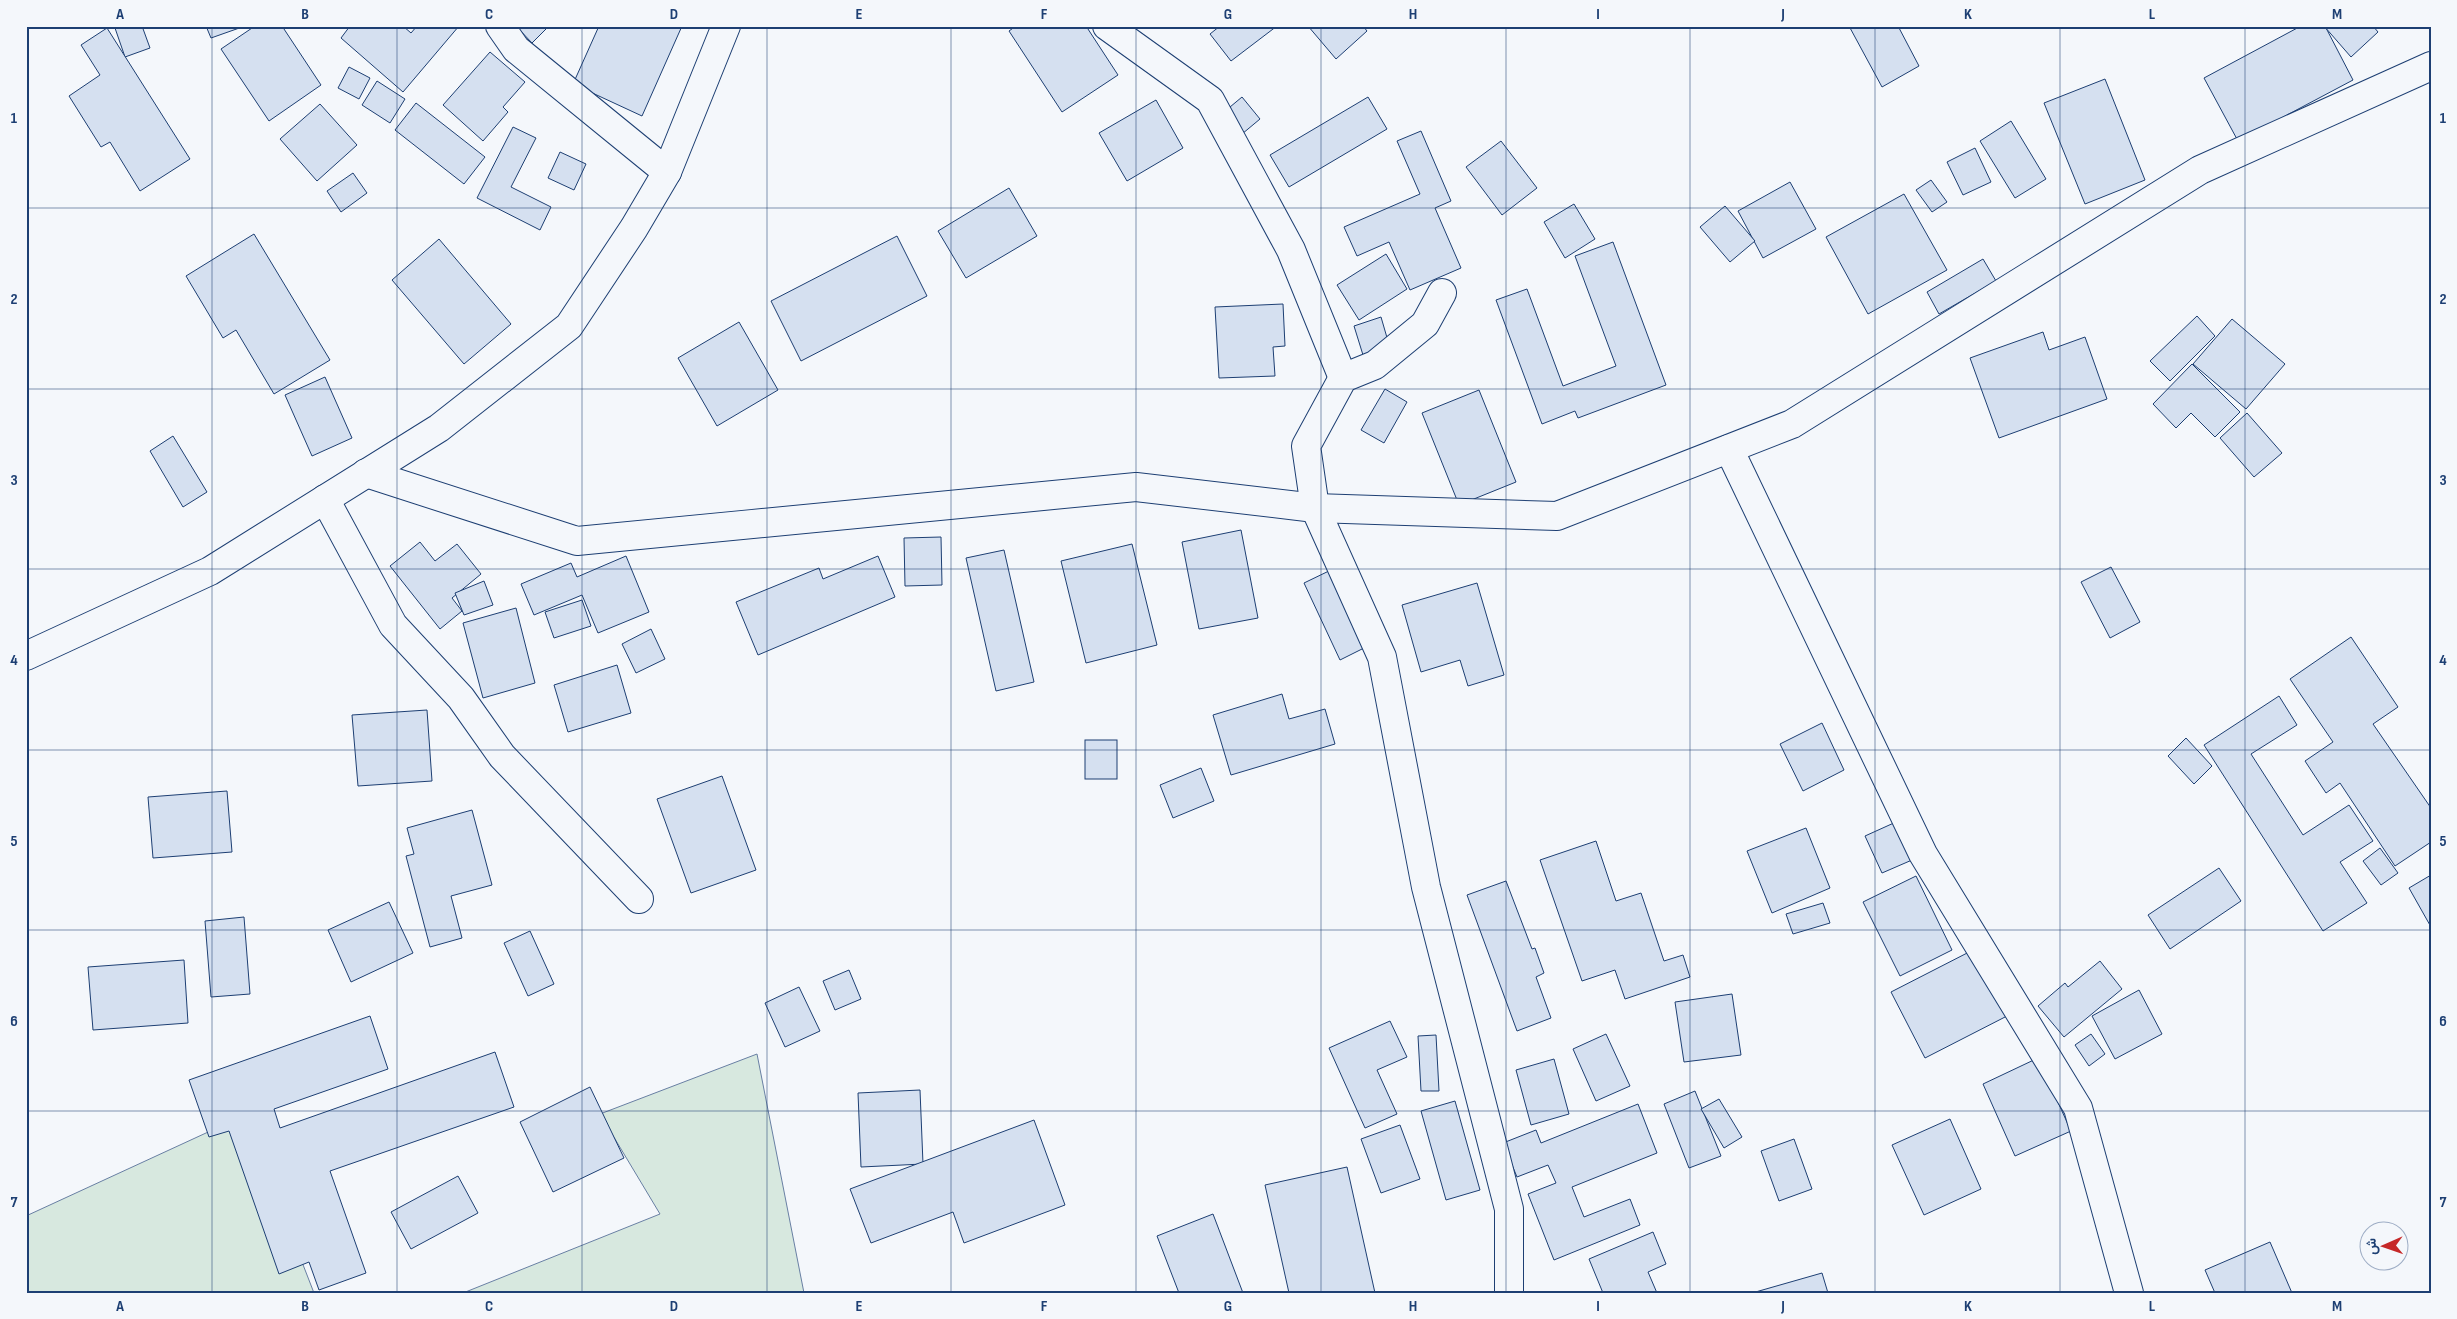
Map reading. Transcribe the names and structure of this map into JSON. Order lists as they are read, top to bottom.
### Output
{
  "north": "left",
  "grid": {
    "columns": [
      "A",
      "B",
      "C",
      "D",
      "E",
      "F",
      "G",
      "H",
      "I",
      "J",
      "K",
      "L",
      "M"
    ],
    "rows": [
      "1",
      "2",
      "3",
      "4",
      "5",
      "6",
      "7"
    ]
  }
}
